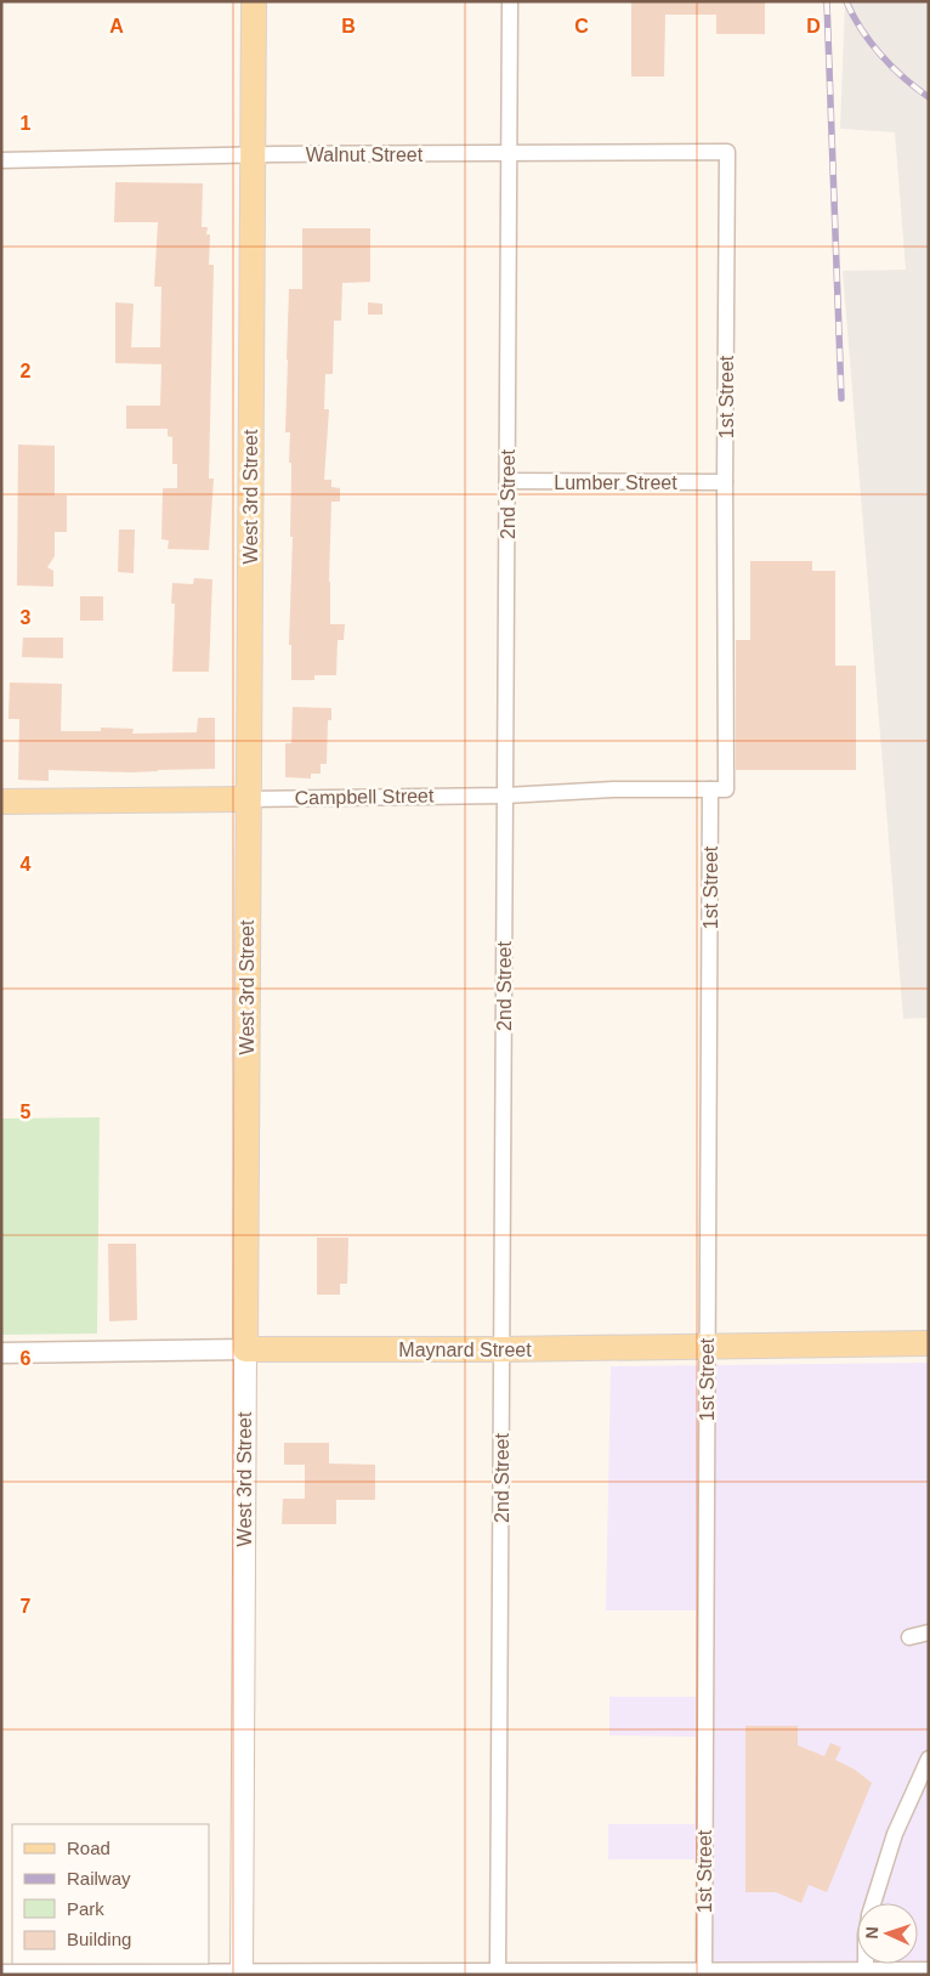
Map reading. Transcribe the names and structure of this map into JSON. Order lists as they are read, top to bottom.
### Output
{
  "streets": {
    "main road": ["West 3rd Street", "Campbell Street", "Maynard Street"],
    "street": [
      "Walnut Street",
      "1st Street",
      "Lumber Street",
      "2nd Street"
    ]
  },
  "crossings": [
    ["Walnut Street", "1st Street"],
    ["Walnut Street", "2nd Street"],
    ["Walnut Street", "West 3rd Street"],
    ["1st Street", "Lumber Street"],
    ["1st Street", "Campbell Street"],
    ["1st Street", "Maynard Street"],
    ["Lumber Street", "2nd Street"],
    ["2nd Street", "Campbell Street"],
    ["2nd Street", "Maynard Street"],
    ["West 3rd Street", "Campbell Street"],
    ["West 3rd Street", "Maynard Street"]
  ],
  "legend": [
    "Road",
    "Railway",
    "Park",
    "Building"
  ],
  "north": "left",
  "grid": {
    "columns": [
      "A",
      "B",
      "C",
      "D"
    ],
    "rows": [
      "1",
      "2",
      "3",
      "4",
      "5",
      "6",
      "7"
    ]
  }
}
